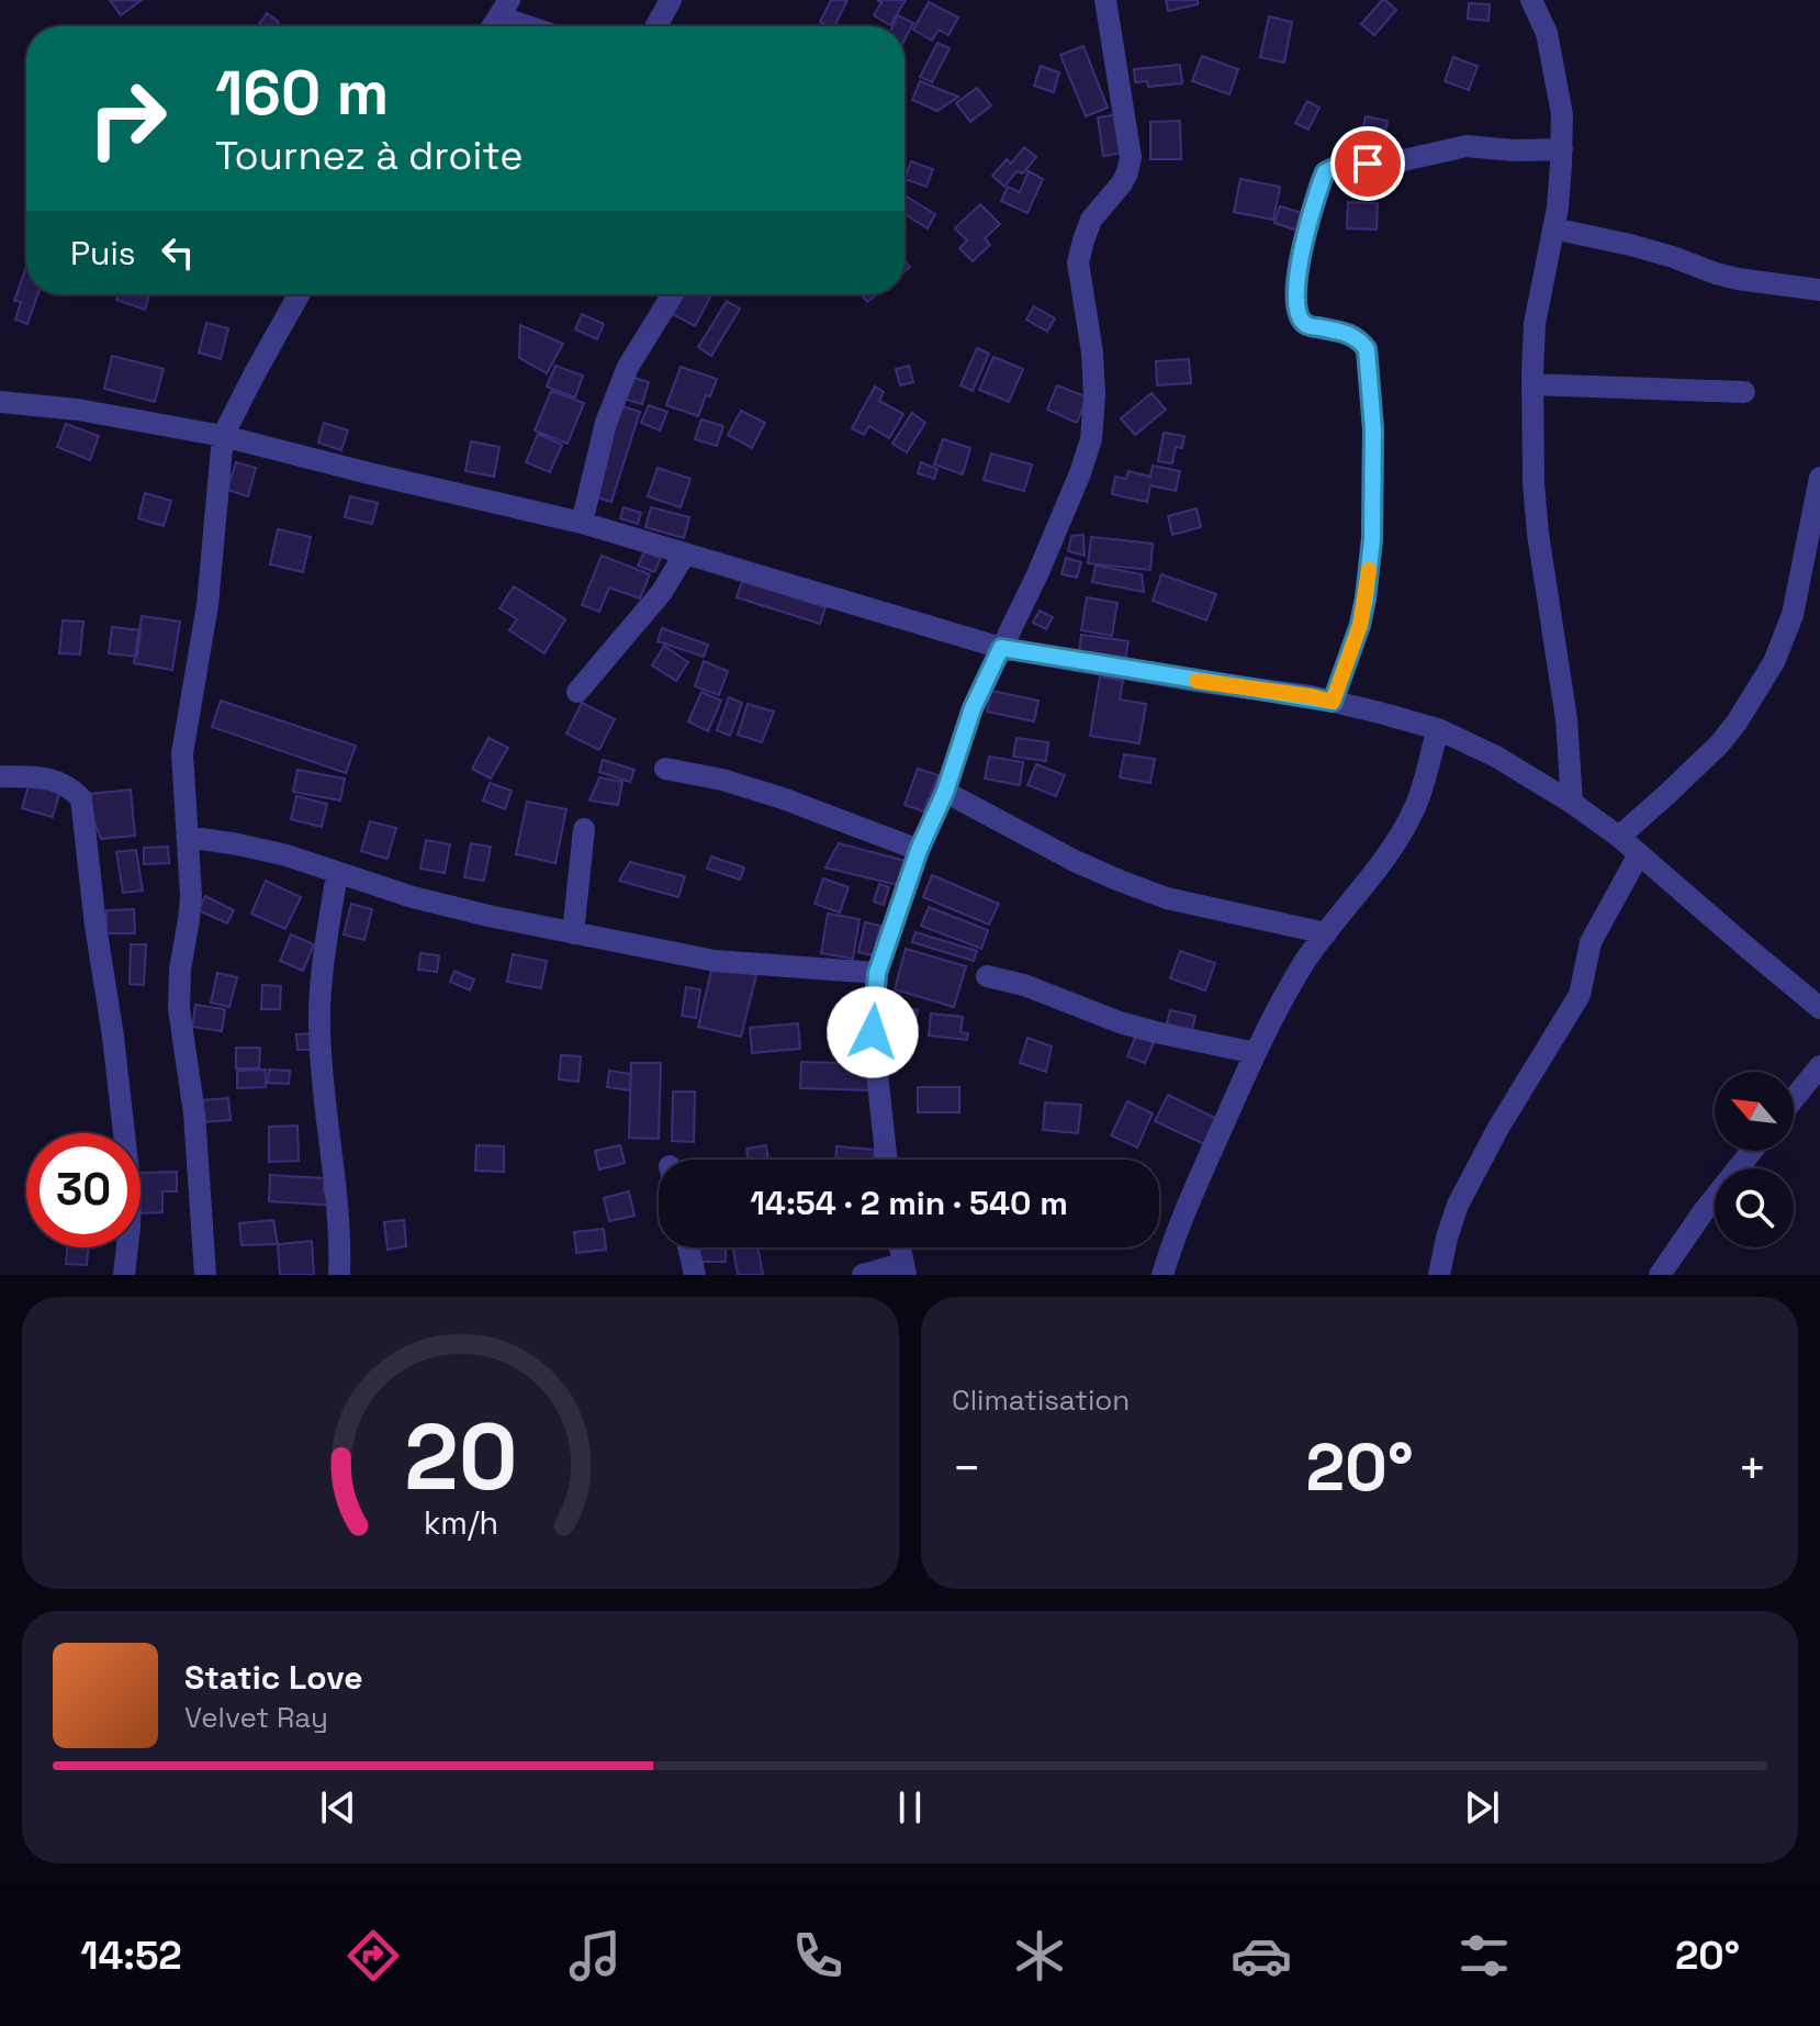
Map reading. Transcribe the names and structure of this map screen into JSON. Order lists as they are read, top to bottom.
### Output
{
  "north": "top left",
  "page": {
    "turn": ["160 m", "Tournez à droite"],
    "then": "Puis",
    "limit": "30",
    "trip": "14:54 · 2 min · 540 m",
    "tile": "Climatisation",
    "heat": ["−", "20°", "+"],
    "song": ["Static Love", "Velvet Ray"],
    "tabs": ["14:52", "20°"],
    "gauge": ["20", "km/h"]
  }
}
